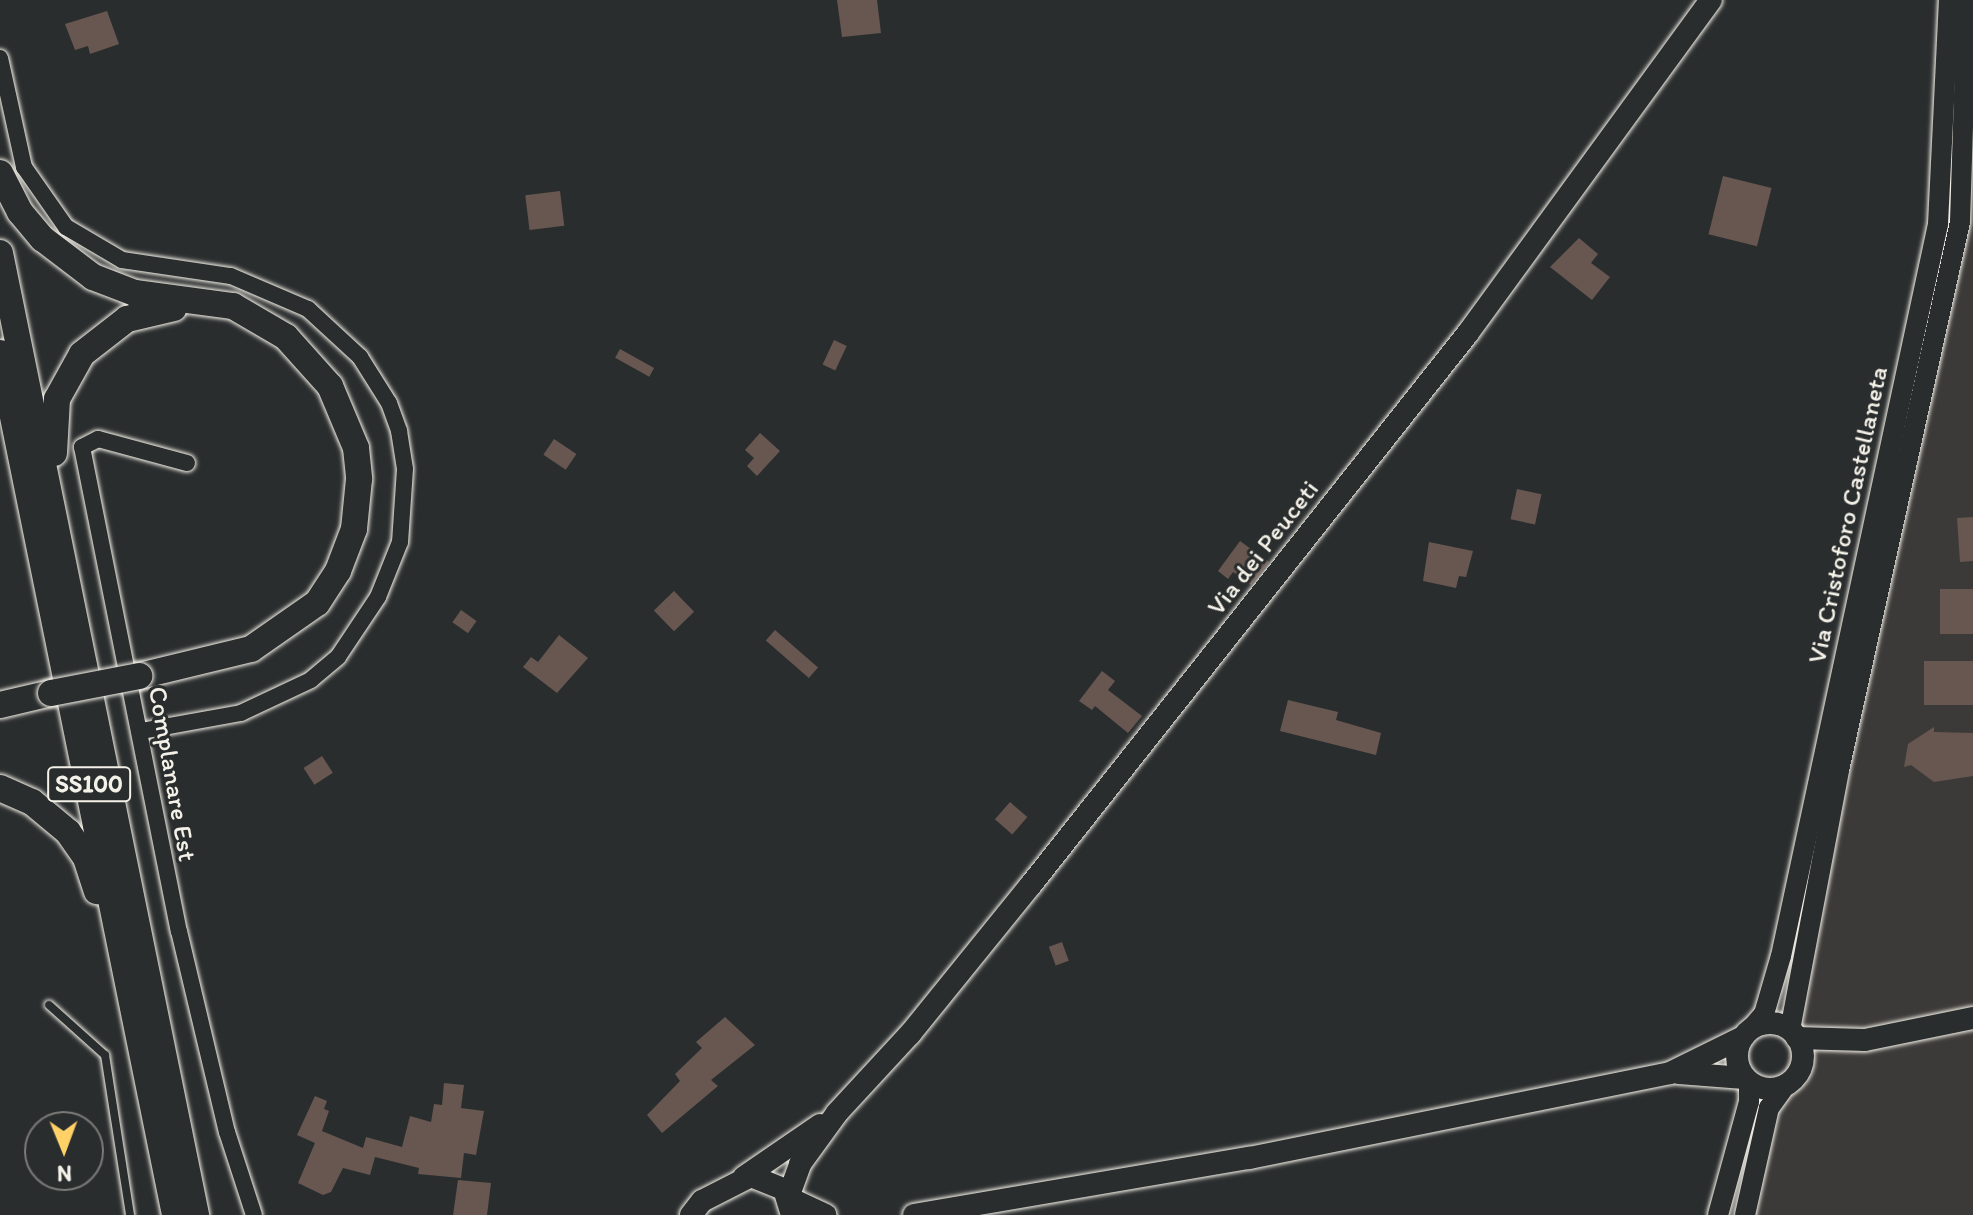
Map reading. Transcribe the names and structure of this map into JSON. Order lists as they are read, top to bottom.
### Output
{
  "streets": {
    "highway": ["SS100"],
    "main road": ["Via dei Peuceti"],
    "street": ["Via Cristoforo Castellaneta", "Complanare Est"]
  },
  "north": "bottom"
}
